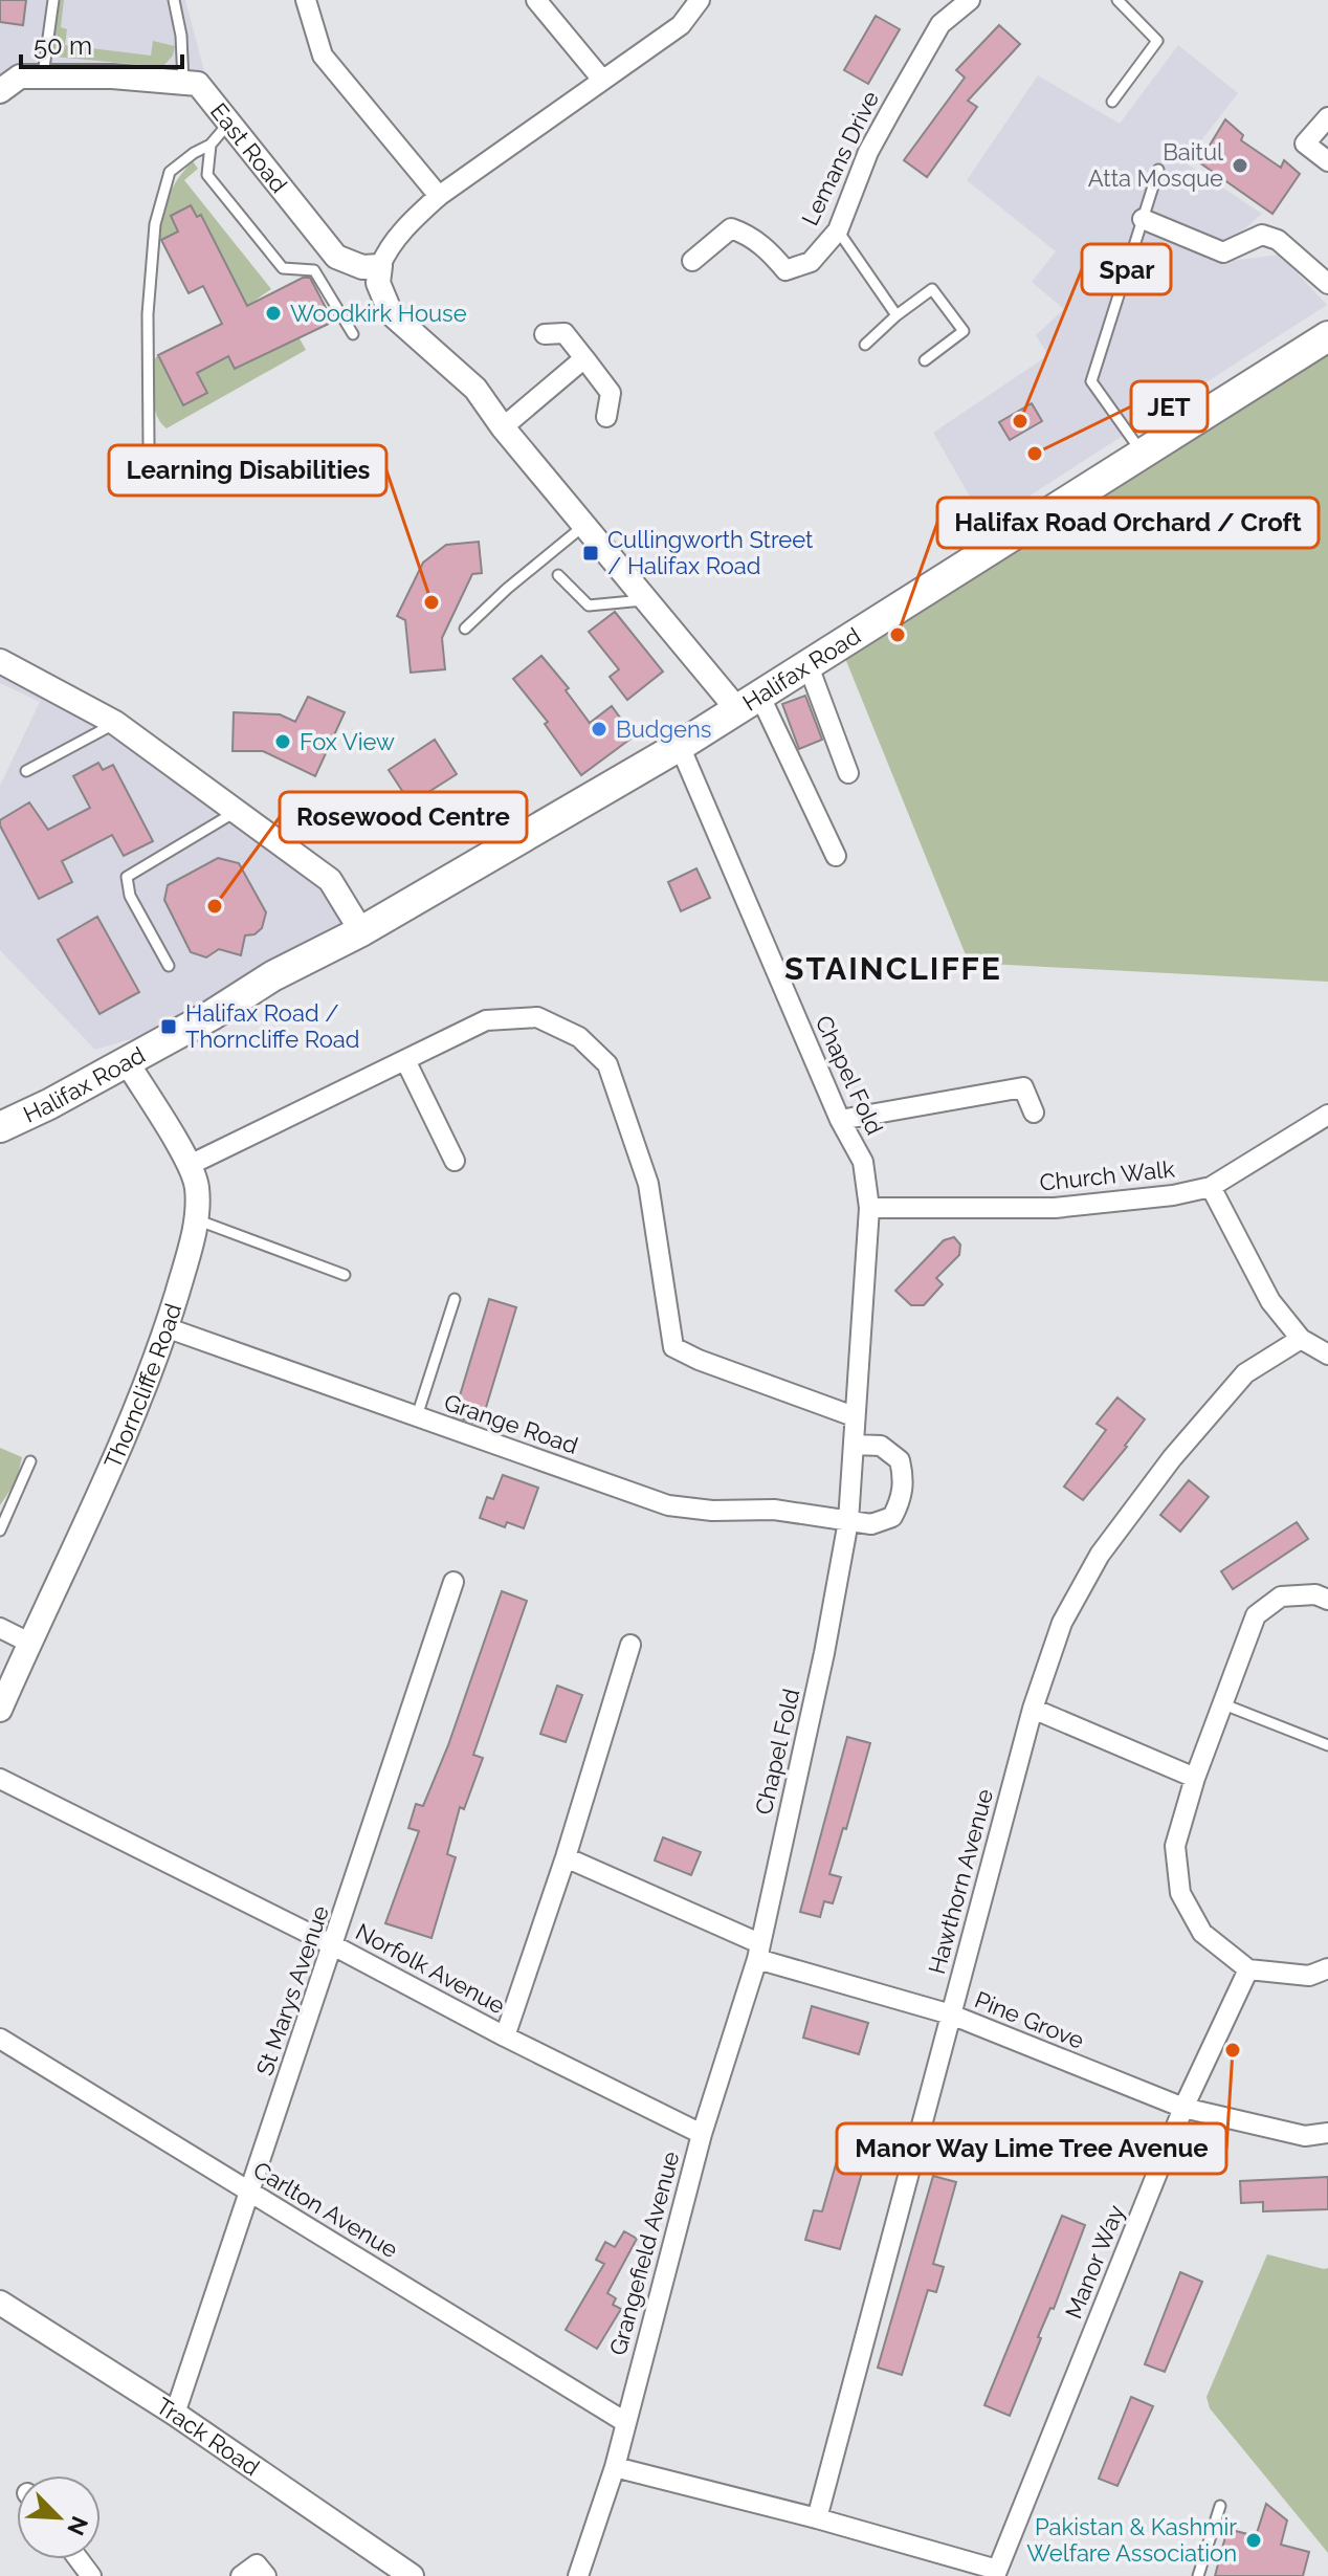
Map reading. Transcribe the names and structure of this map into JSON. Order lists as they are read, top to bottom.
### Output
{
  "streets": {
    "main road": ["Halifax Road"],
    "street": [
      "East Road",
      "Lemans Drive",
      "Chapel Fold",
      "Church Walk",
      "Thorncliffe Road",
      "Grange Road",
      "Hawthorn Avenue",
      "Norfolk Avenue",
      "St Marys Avenue",
      "Pine Grove",
      "Carlton Avenue",
      "Grangefield Avenue",
      "Manor Way",
      "Track Road"
    ]
  },
  "crossings": [
    ["Halifax Road", "Chapel Fold"],
    ["Halifax Road", "Thorncliffe Road"],
    ["Chapel Fold", "Church Walk"],
    ["Chapel Fold", "Grange Road"],
    ["Chapel Fold", "Pine Grove"],
    ["Chapel Fold", "Grangefield Avenue"],
    ["Thorncliffe Road", "Grange Road"],
    ["Hawthorn Avenue", "Pine Grove"],
    ["Norfolk Avenue", "St Marys Avenue"],
    ["Norfolk Avenue", "Grangefield Avenue"],
    ["St Marys Avenue", "Carlton Avenue"],
    ["St Marys Avenue", "Track Road"],
    ["Pine Grove", "Grangefield Avenue"],
    ["Pine Grove", "Manor Way"],
    ["Carlton Avenue", "Grangefield Avenue"]
  ],
  "districts": ["STAINCLIFFE"],
  "places": {
    "other": [
      "Baitul Atta Mosque",
      "Woodkirk House",
      "Spar",
      "JET",
      "Learning Disabilities",
      "Halifax Road Orchard / Croft",
      "Budgens",
      "Fox View",
      "Rosewood Centre",
      "Manor Way Lime Tree Avenue",
      "Pakistan & Kashmir Welfare Association"
    ],
    "transit": ["Cullingworth Street / Halifax Road", "Halifax Road / Thorncliffe Road"]
  },
  "scale_bar": "50 m",
  "north": "bottom right"
}
